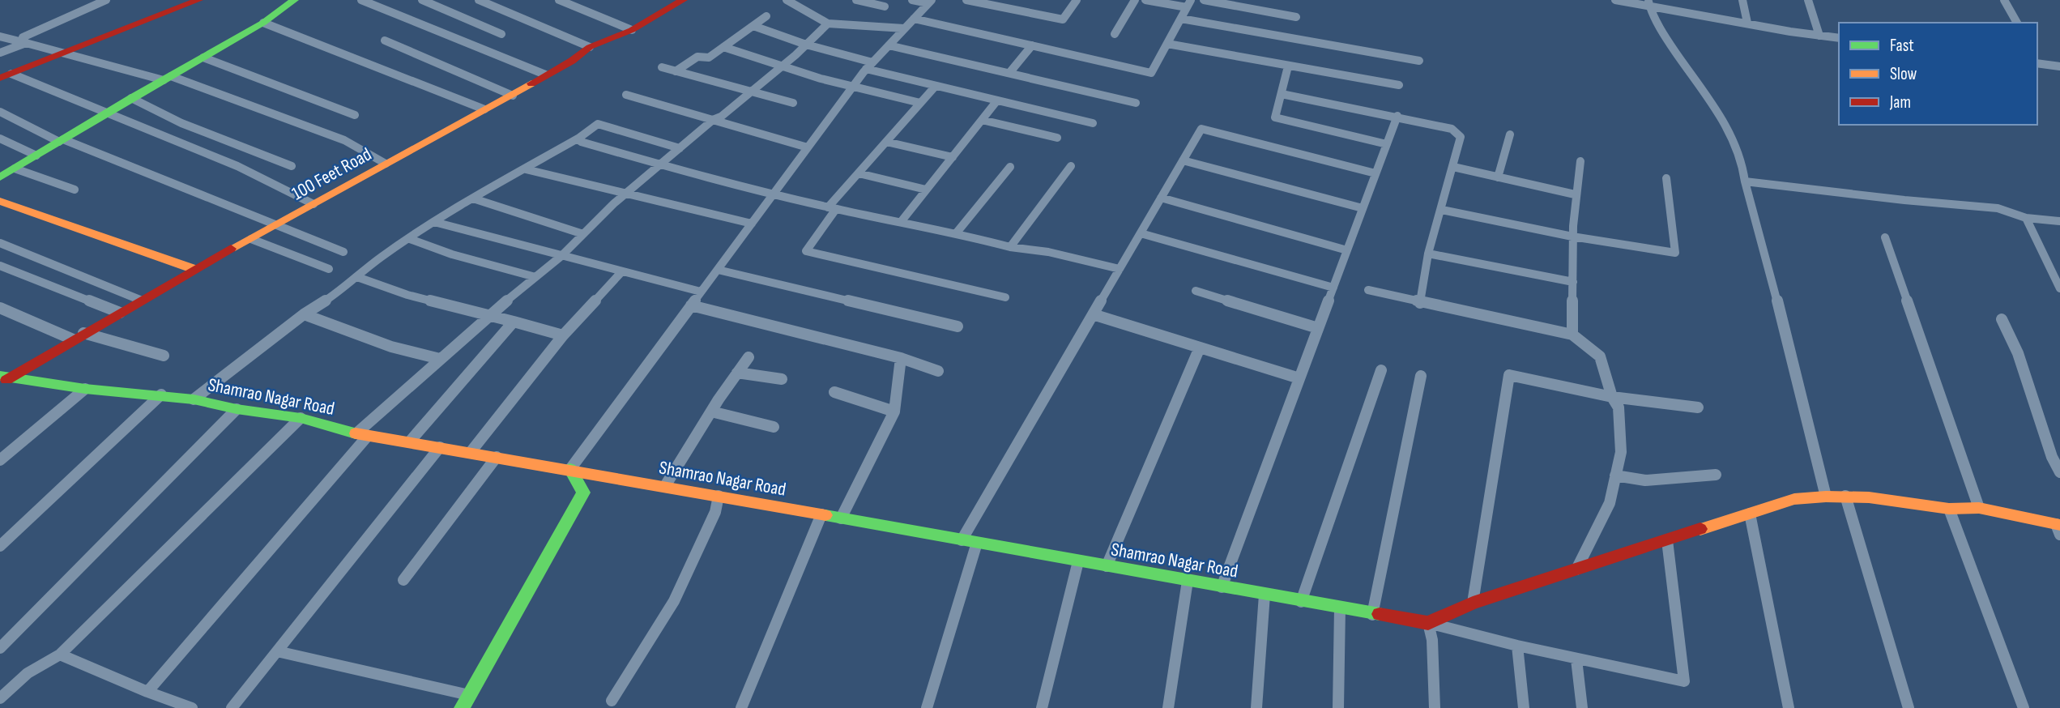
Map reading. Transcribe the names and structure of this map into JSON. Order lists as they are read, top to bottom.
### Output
{
  "streets": {
    "street": ["100 Feet Road", "Shamrao Nagar Road"]
  },
  "crossings": [
    ["100 Feet Road", "Shamrao Nagar Road"]
  ],
  "legend": ["Fast", "Slow", "Jam"]
}
